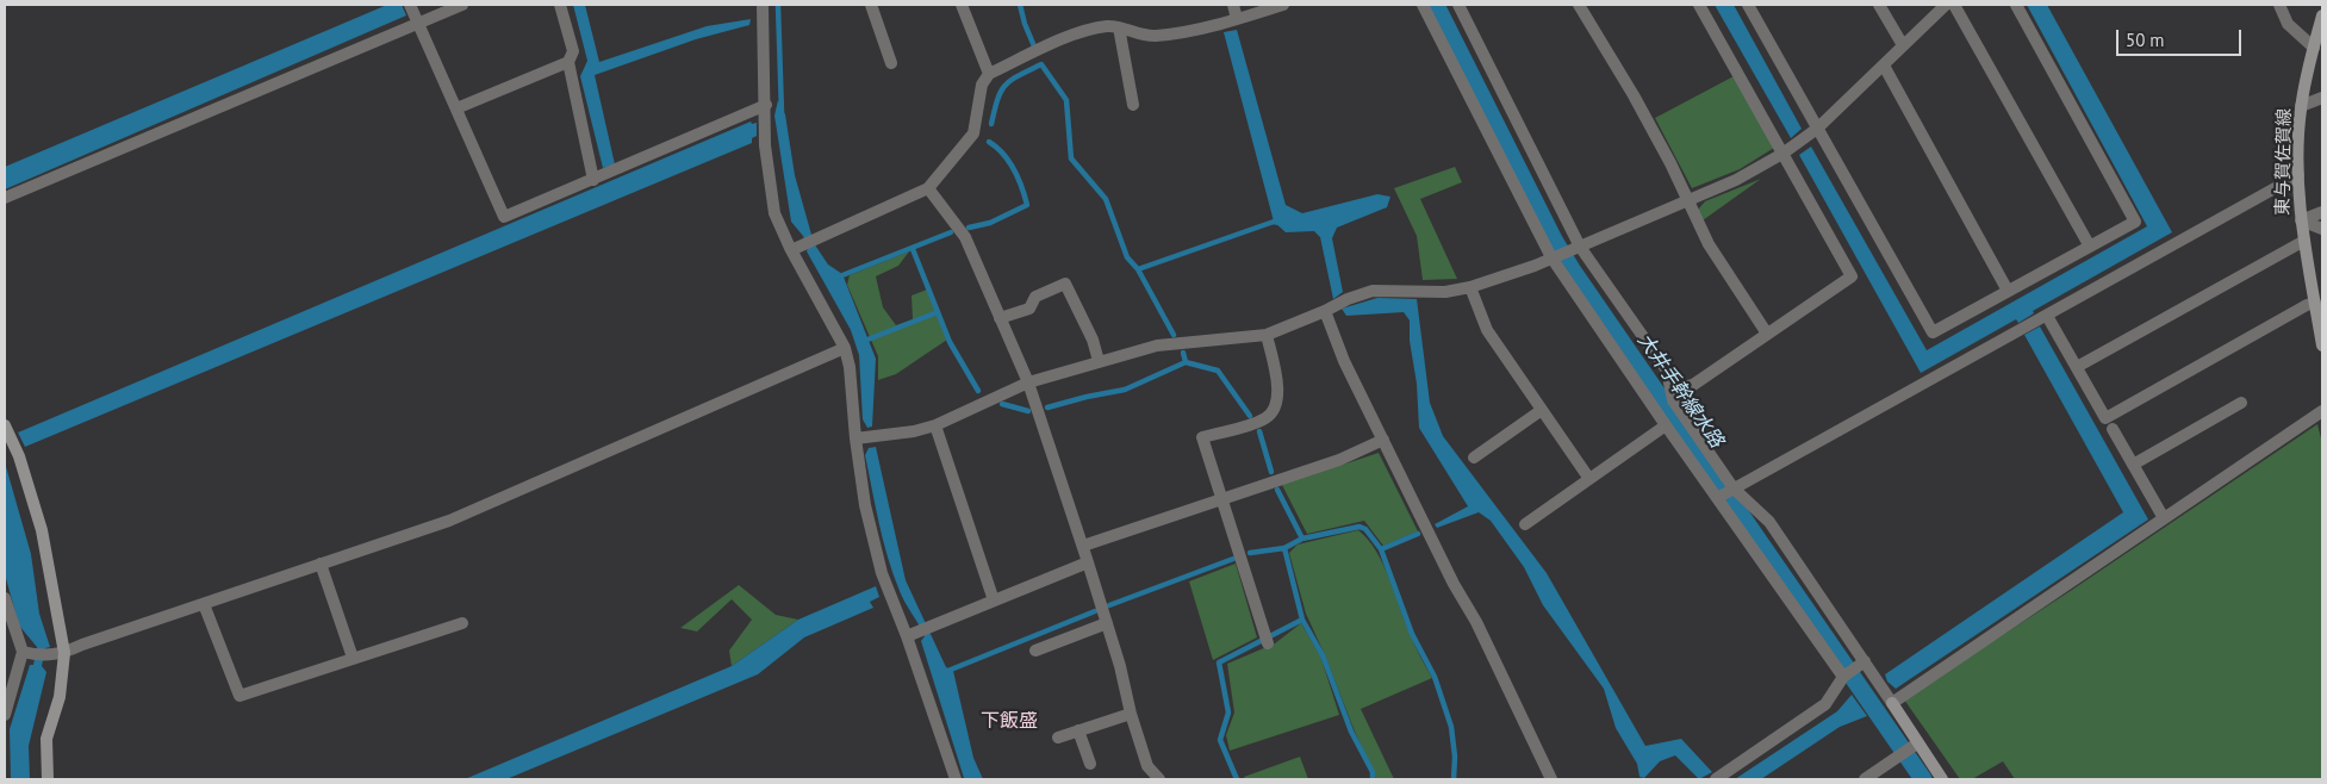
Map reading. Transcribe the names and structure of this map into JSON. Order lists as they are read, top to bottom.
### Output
{
  "streets": {
    "street": ["東与賀佐賀線"]
  },
  "districts": ["下飯盛"],
  "water": ["大井手幹線水路"],
  "scale_bar": "50 m"
}
